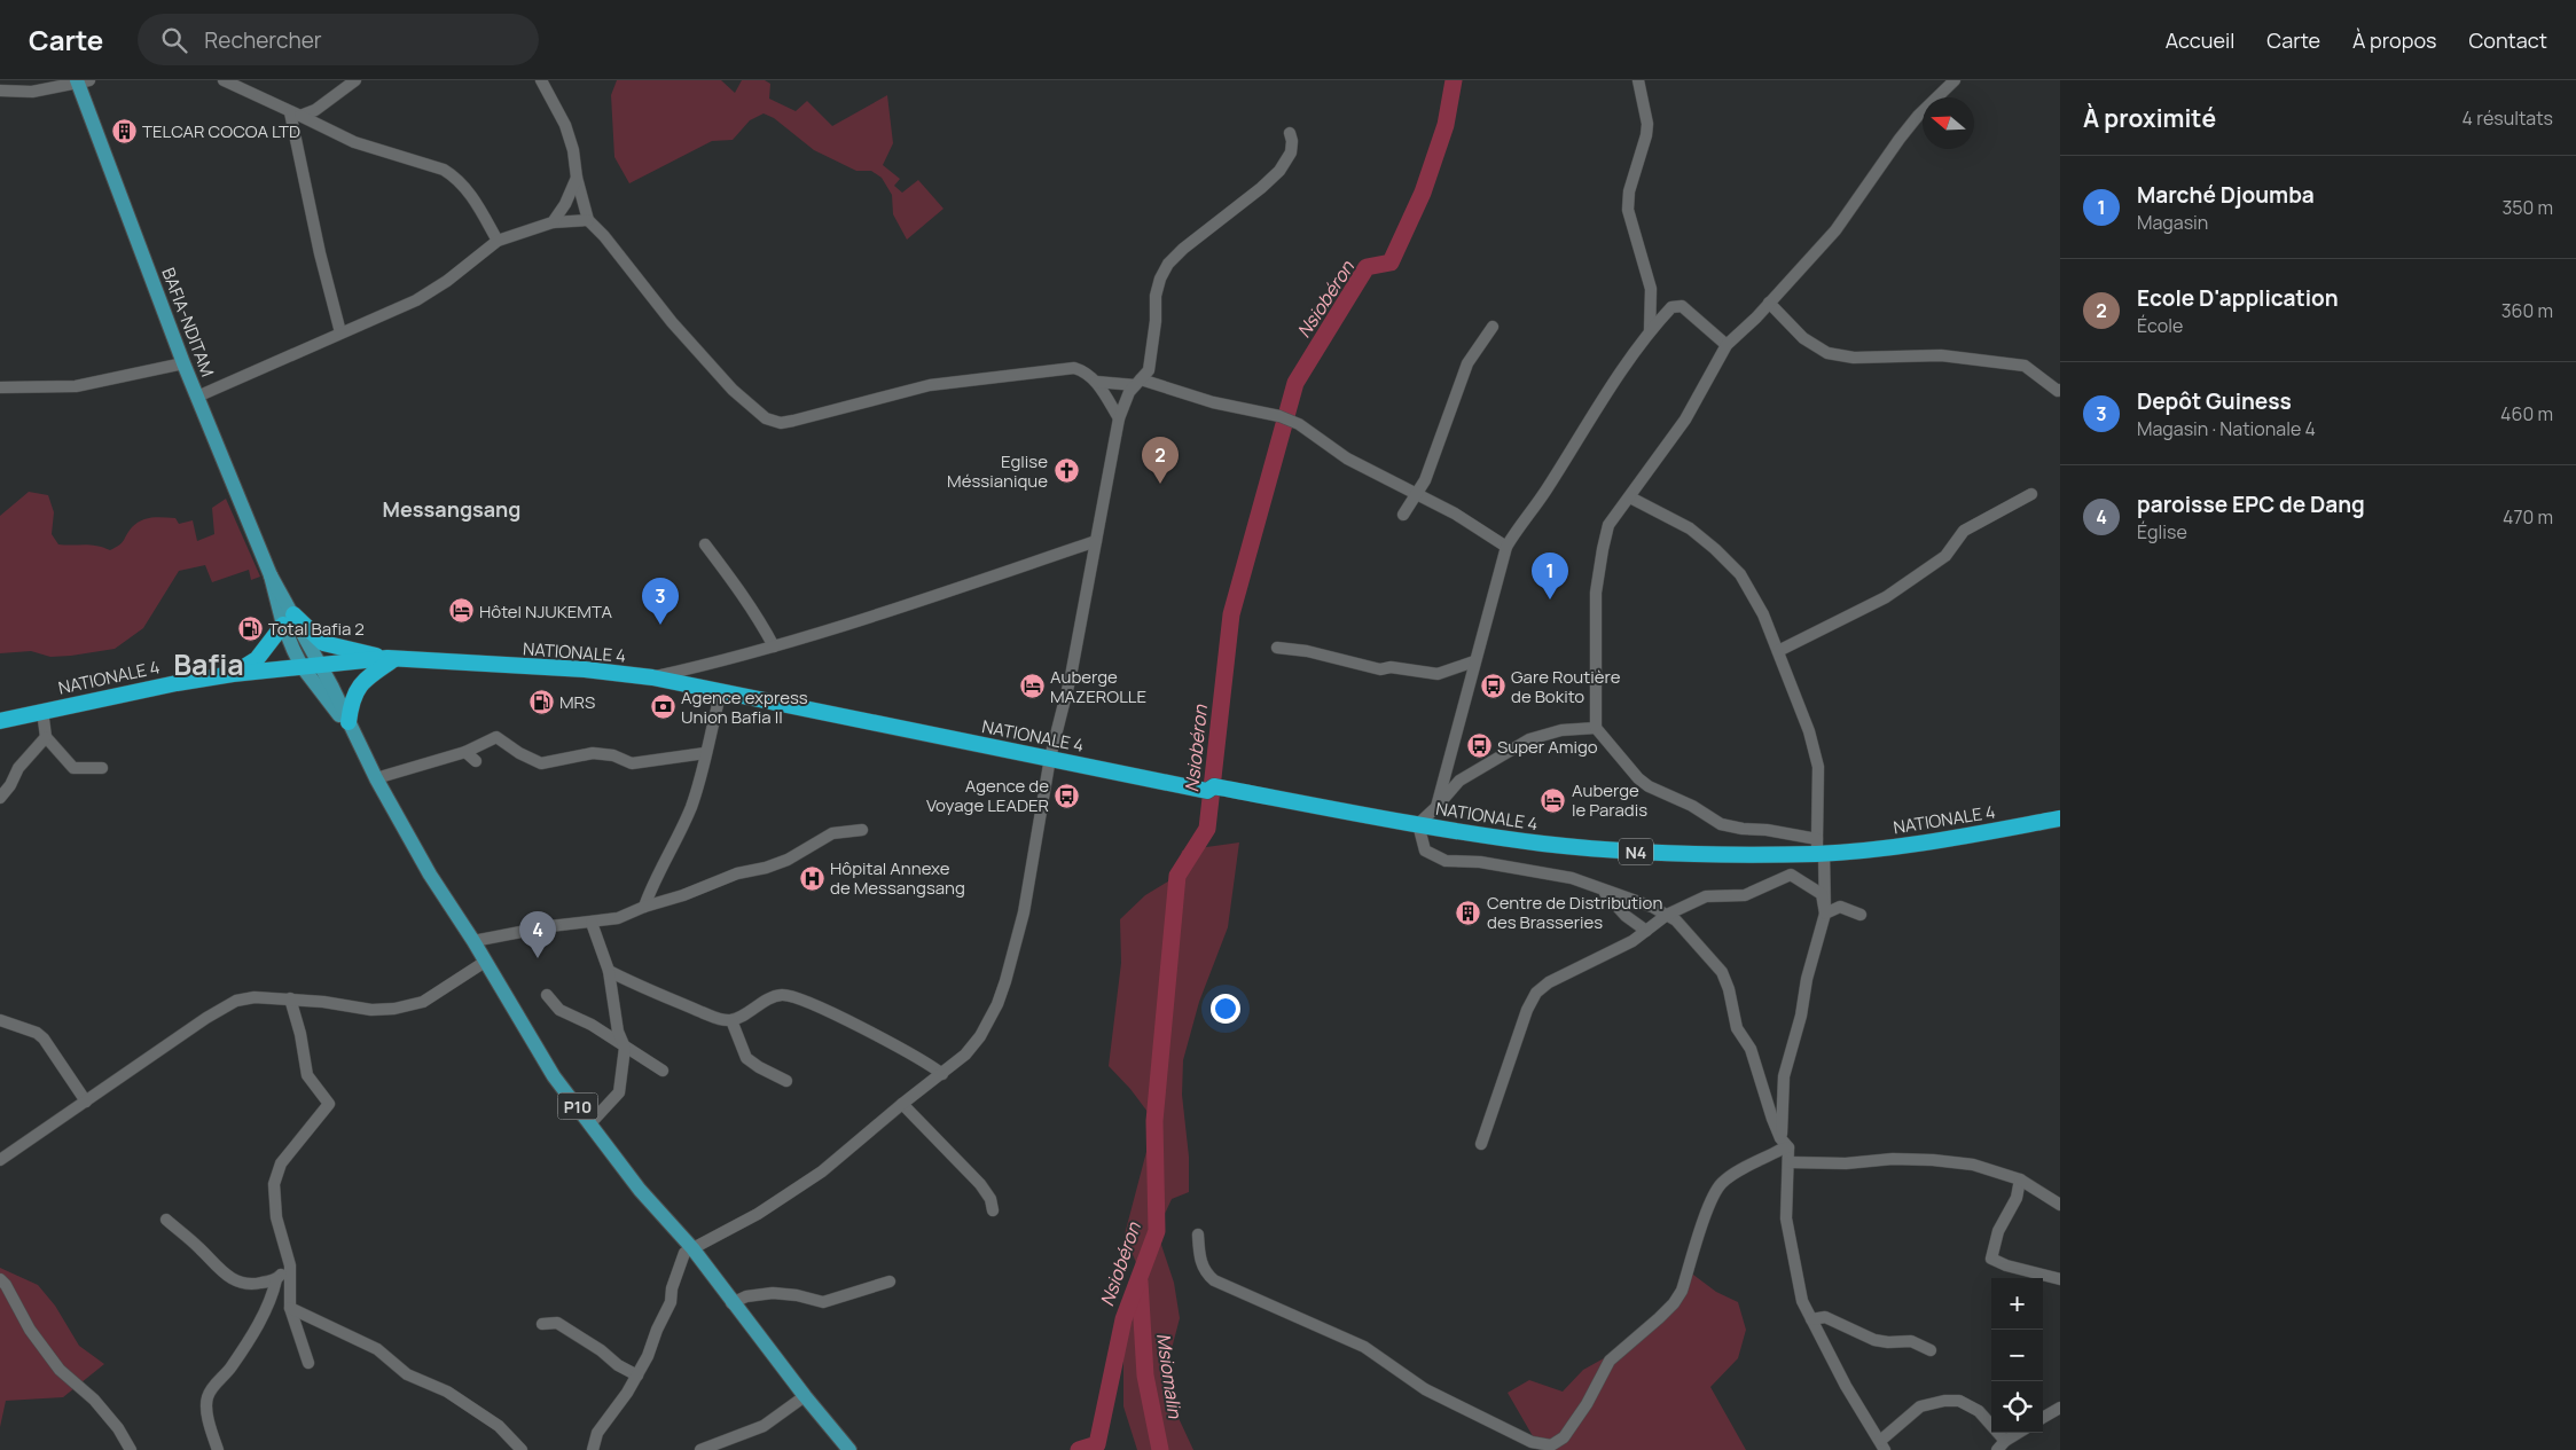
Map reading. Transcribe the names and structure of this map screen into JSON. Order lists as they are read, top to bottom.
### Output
{
  "streets": {
    "highway": ["NATIONALE 4", "N4"],
    "main road": ["BAFIA-NDITAM", "P10"]
  },
  "crossings": [
    ["NATIONALE 4", "P10"]
  ],
  "districts": ["Messangsang", "Bafia"],
  "water": ["Nsiobéron", "Msiomalin"],
  "places": {
    "building": ["TELCAR COCOA LTD", "Centre de Distribution des Brasseries"],
    "church": ["Eglise Méssianique"],
    "hotel": ["Hôtel NJUKEMTA", "Auberge MAZEROLLE", "Auberge le Paradis"],
    "fuel station": ["Total Bafia 2", "MRS"],
    "bus stop": ["Gare Routière de Bokito", "Super Amigo", "Agence de Voyage LEADER"],
    "bank": ["Agence express Union Bafia II"],
    "hospital": ["Hôpital Annexe de Messangsang"]
  },
  "north": "left",
  "page": {
    "header": "Carte",
    "search": "Rechercher",
    "nav": [
      "Accueil",
      "Carte",
      "À propos",
      "Contact"
    ],
    "heading": ["À proximité", "4 résultats"],
    "list": [
      {
        "mark": "1",
        "name": "Marché Djoumba",
        "note": "Magasin",
        "value": "350 m"
      },
      {
        "mark": "2",
        "name": "Ecole D'application",
        "note": "École",
        "value": "360 m"
      },
      {
        "mark": "3",
        "name": "Depôt Guiness",
        "note": "Magasin · Nationale 4",
        "value": "460 m"
      },
      {
        "mark": "4",
        "name": "paroisse EPC de Dang",
        "note": "Église",
        "value": "470 m"
      }
    ],
    "pins": [
      "2",
      "1",
      "3",
      "4"
    ],
    "map_buttons": ["+", "−"]
  }
}
